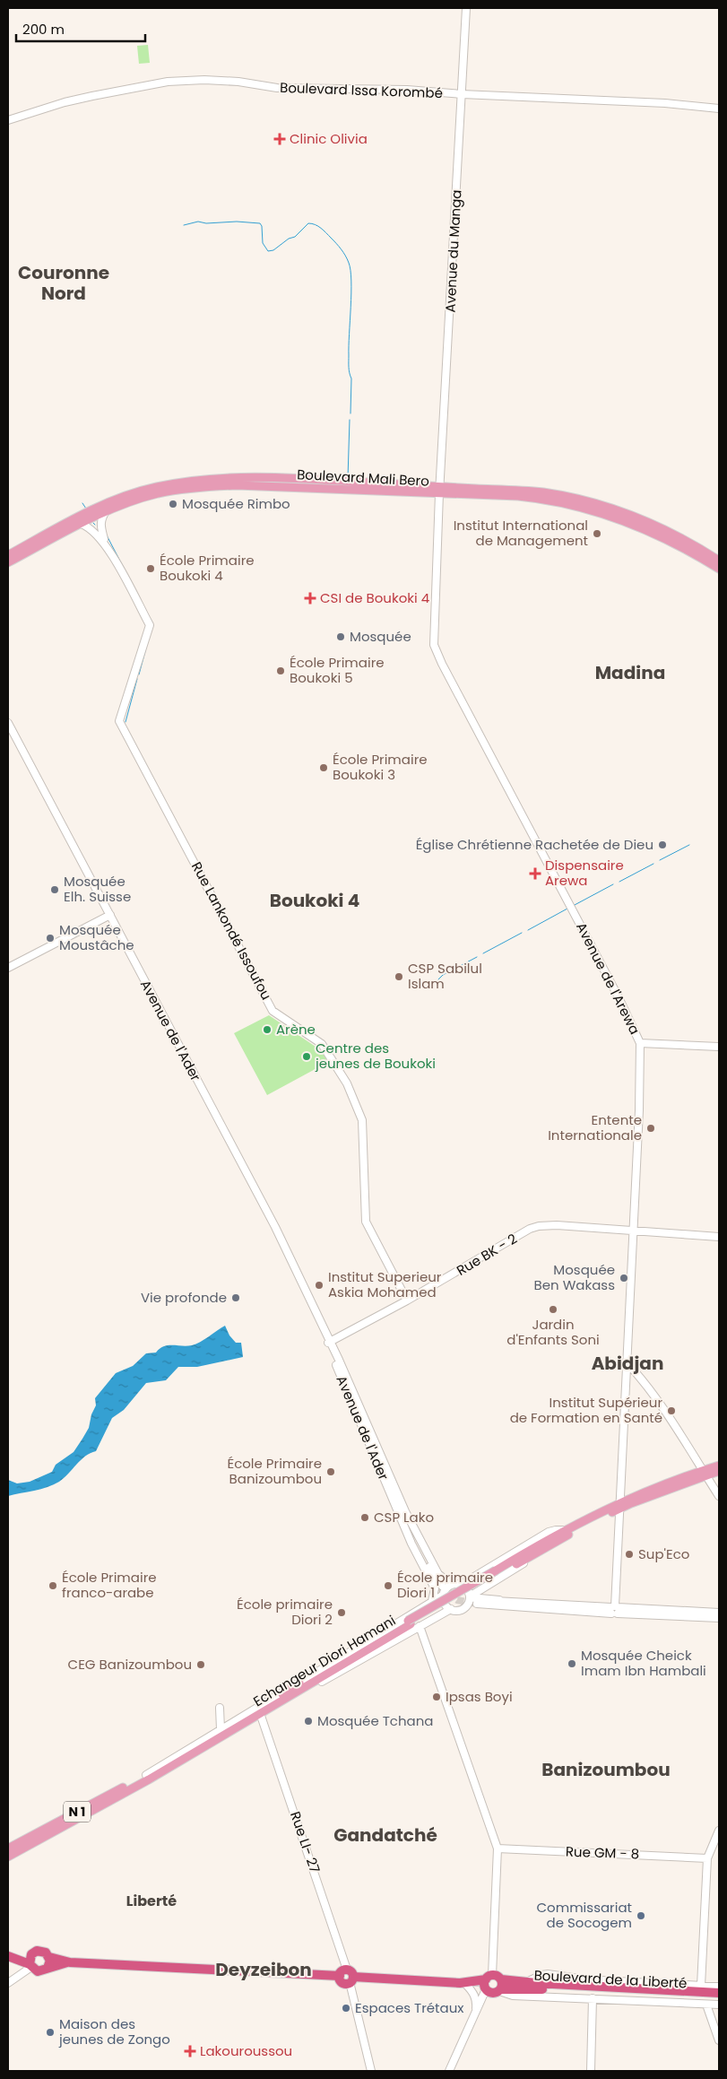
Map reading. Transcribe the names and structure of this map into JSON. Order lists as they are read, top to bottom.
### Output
{
  "streets": {
    "highway": ["Boulevard de la Liberté"],
    "main road": ["Boulevard Mali Bero", "Echangeur Diori Hamani", "N 1"],
    "street": [
      "Boulevard Issa Korombé",
      "Avenue du Manga",
      "Rue Lankondé Issoufou",
      "Avenue de l'Arewa",
      "Avenue de l'Ader",
      "Rue BK - 2",
      "Rue LI- 27",
      "Rue GM - 8"
    ]
  },
  "crossings": [
    ["Boulevard Issa Korombé", "Avenue du Manga"],
    ["Avenue du Manga", "Boulevard Mali Bero"],
    ["Avenue du Manga", "Avenue de l'Arewa"],
    ["Boulevard Mali Bero", "Avenue de l'Arewa"],
    ["Rue Lankondé Issoufou", "Rue BK - 2"],
    ["Avenue de l'Arewa", "Rue BK - 2"],
    ["Avenue de l'Arewa", "Echangeur Diori Hamani"],
    ["Avenue de l'Ader", "Rue BK - 2"],
    ["Avenue de l'Ader", "N 1"],
    ["Echangeur Diori Hamani", "N 1"],
    ["Rue LI- 27", "Boulevard de la Liberté"]
  ],
  "districts": [
    "Couronne Nord",
    "Madina",
    "Boukoki 4",
    "Abidjan",
    "Banizoumbou",
    "Gandatché",
    "Liberté",
    "Deyzeibon"
  ],
  "places": {
    "health": [
      "Clinic Olivia",
      "CSI de Boukoki 4",
      "Dispensaire Arewa",
      "Lakouroussou"
    ],
    "other": [
      "Mosquée Rimbo",
      "Institut International de Management",
      "École Primaire Boukoki 4",
      "Mosquée",
      "École Primaire Boukoki 5",
      "École Primaire Boukoki 3",
      "Église Chrétienne Rachetée de Dieu",
      "Mosquée Elh. Suisse",
      "Mosquée Moustâche",
      "CSP Sabilul Islam",
      "Arène",
      "Centre des jeunes de Boukoki",
      "Entente Internationale",
      "Mosquée Ben Wakass",
      "Institut Superieur Askia Mohamed",
      "Vie profonde",
      "Jardin d'Enfants Soni",
      "Institut Supérieur de Formation en Santé",
      "École Primaire Banizoumbou",
      "CSP Lako",
      "Sup'Eco",
      "École Primaire franco-arabe",
      "École primaire Diori 1",
      "École primaire Diori 2",
      "Mosquée Cheick Imam Ibn Hambali",
      "CEG Banizoumbou",
      "Ipsas Boyi",
      "Mosquée Tchana",
      "Commissariat de Socogem",
      "Espaces Trétaux",
      "Maison des jeunes de Zongo"
    ]
  },
  "scale_bar": "200 m"
}
